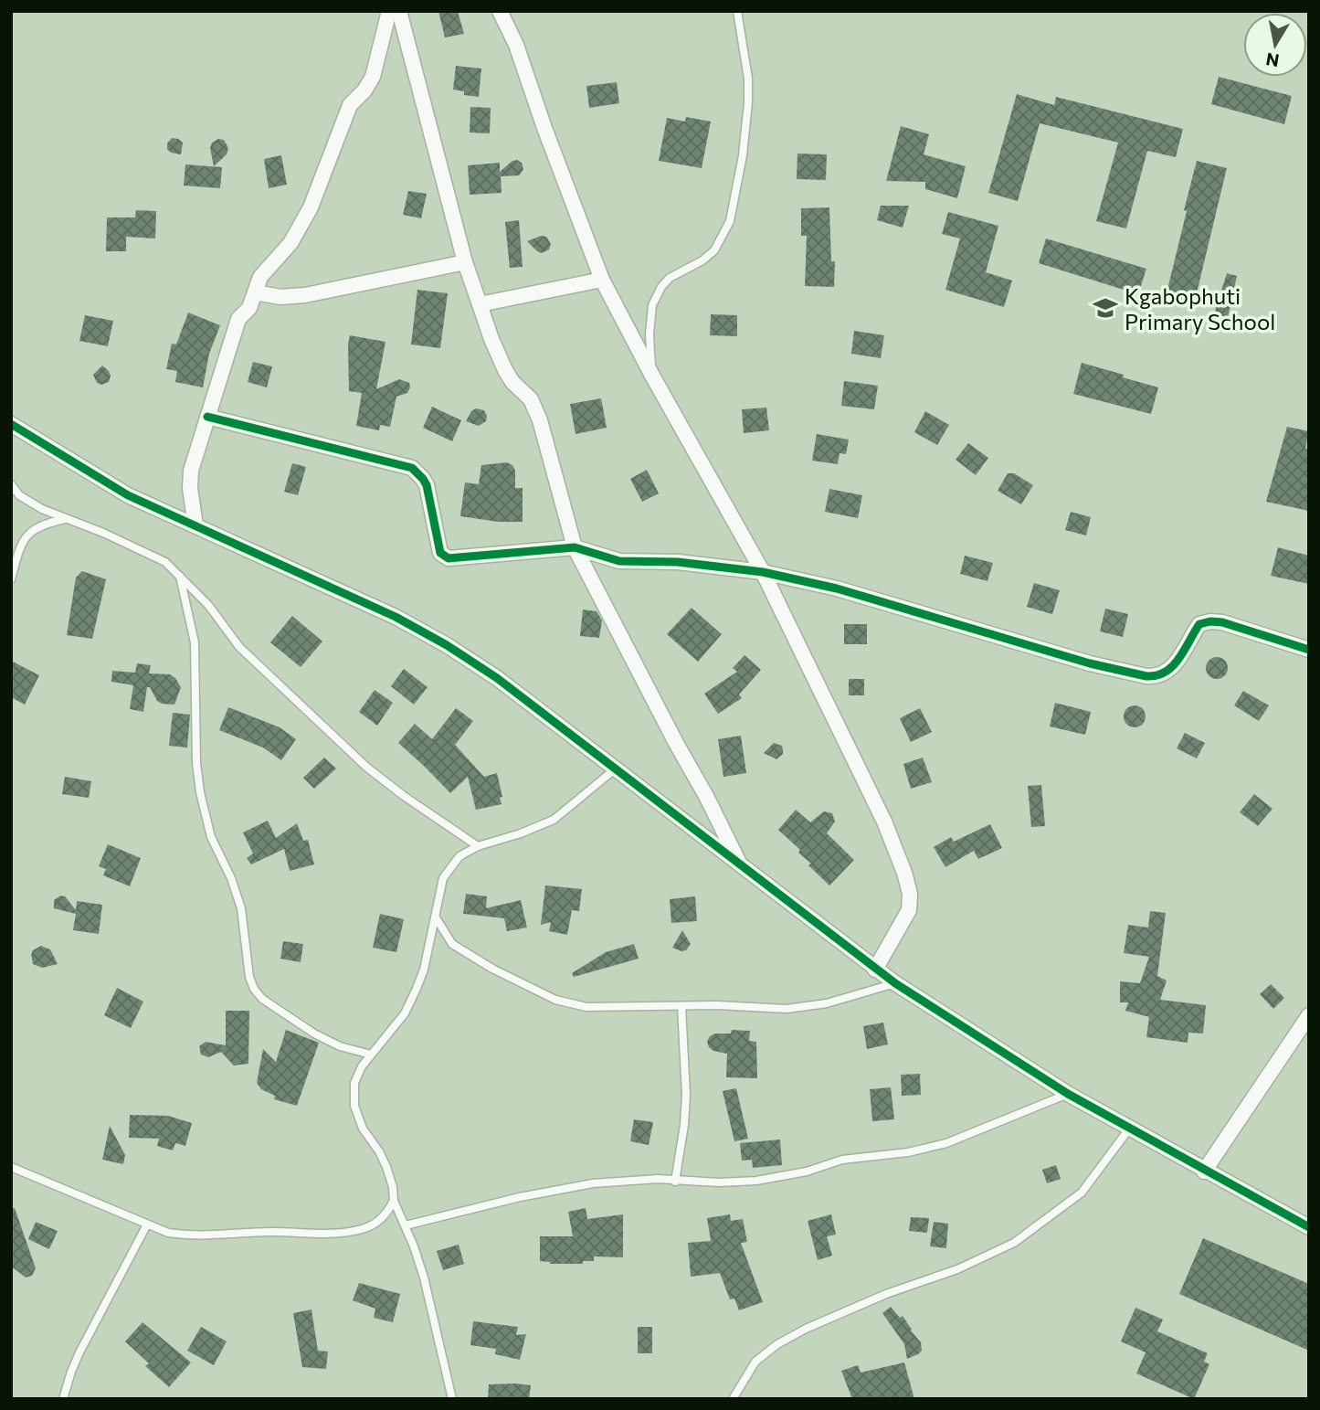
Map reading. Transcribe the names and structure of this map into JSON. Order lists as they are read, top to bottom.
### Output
{
  "places": {
    "school or university": ["Kgabophuti Primary School"]
  },
  "north": "bottom"
}
